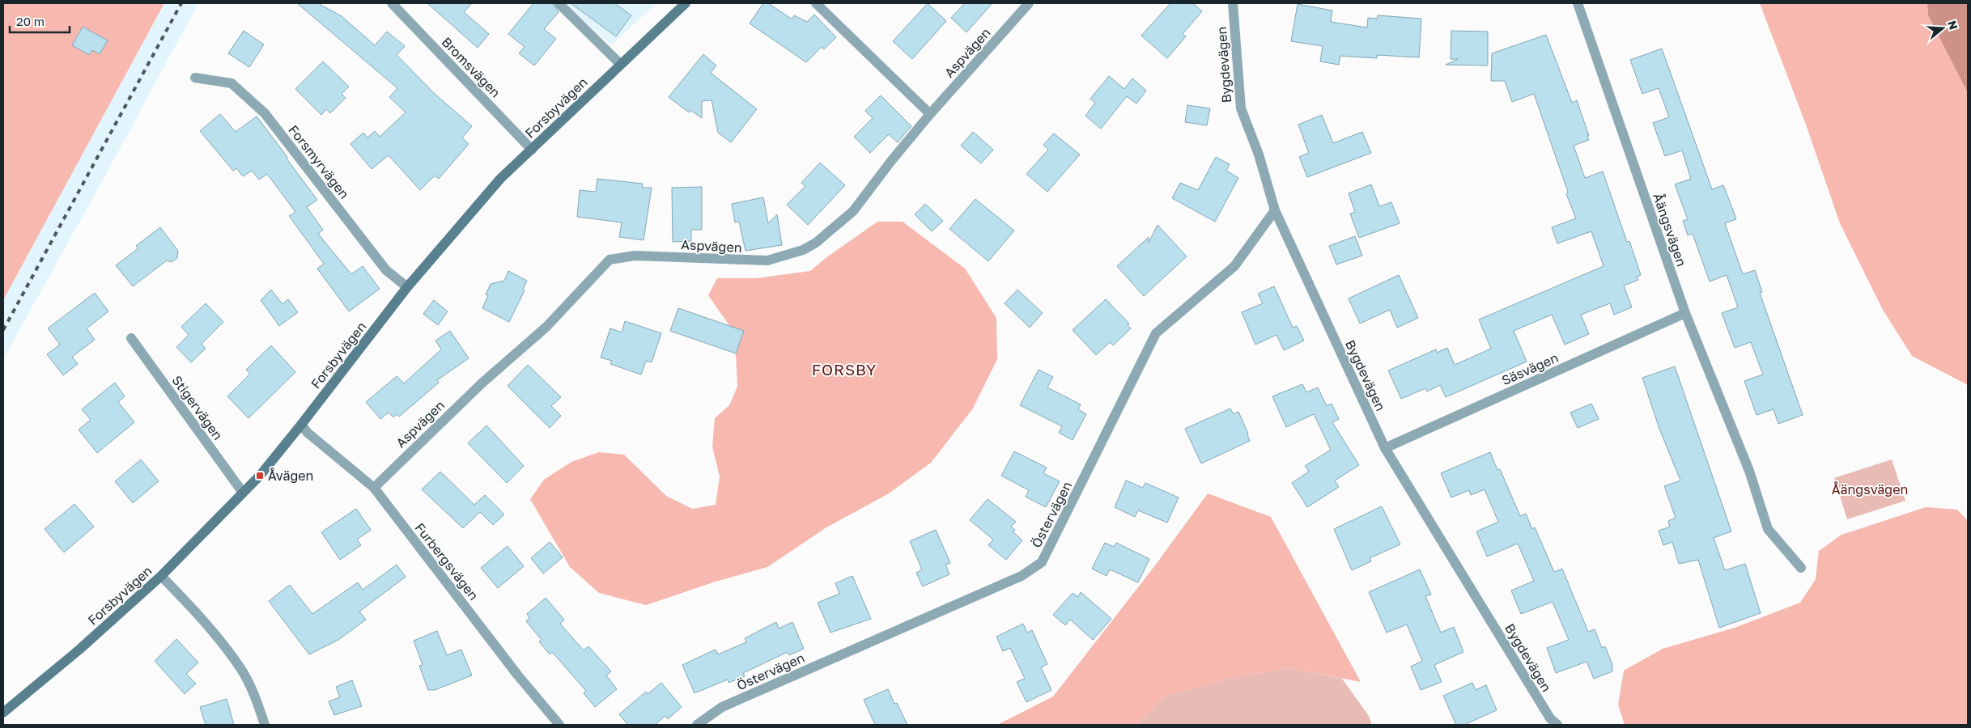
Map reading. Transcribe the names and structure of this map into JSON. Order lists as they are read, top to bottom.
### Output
{
  "streets": {
    "street": [
      "Aspvägen",
      "Bygdevägen",
      "Bromsvägen",
      "Forsbyvägen",
      "Forsmyrvägen",
      "Åängsvägen",
      "Säsvägen",
      "Stigervägen",
      "Östervägen",
      "Furbergsvägen"
    ]
  },
  "crossings": [
    ["Aspvägen", "Furbergsvägen"],
    ["Bygdevägen", "Säsvägen"],
    ["Bygdevägen", "Östervägen"],
    ["Bromsvägen", "Forsbyvägen"],
    ["Forsbyvägen", "Forsmyrvägen"],
    ["Forsbyvägen", "Stigervägen"],
    ["Forsbyvägen", "Furbergsvägen"],
    ["Åängsvägen", "Säsvägen"]
  ],
  "districts": ["FORSBY"],
  "parks": ["Åängsvägen"],
  "places": {
    "transit": ["Åvägen"]
  },
  "scale_bar": "20 m",
  "north": "right"
}
